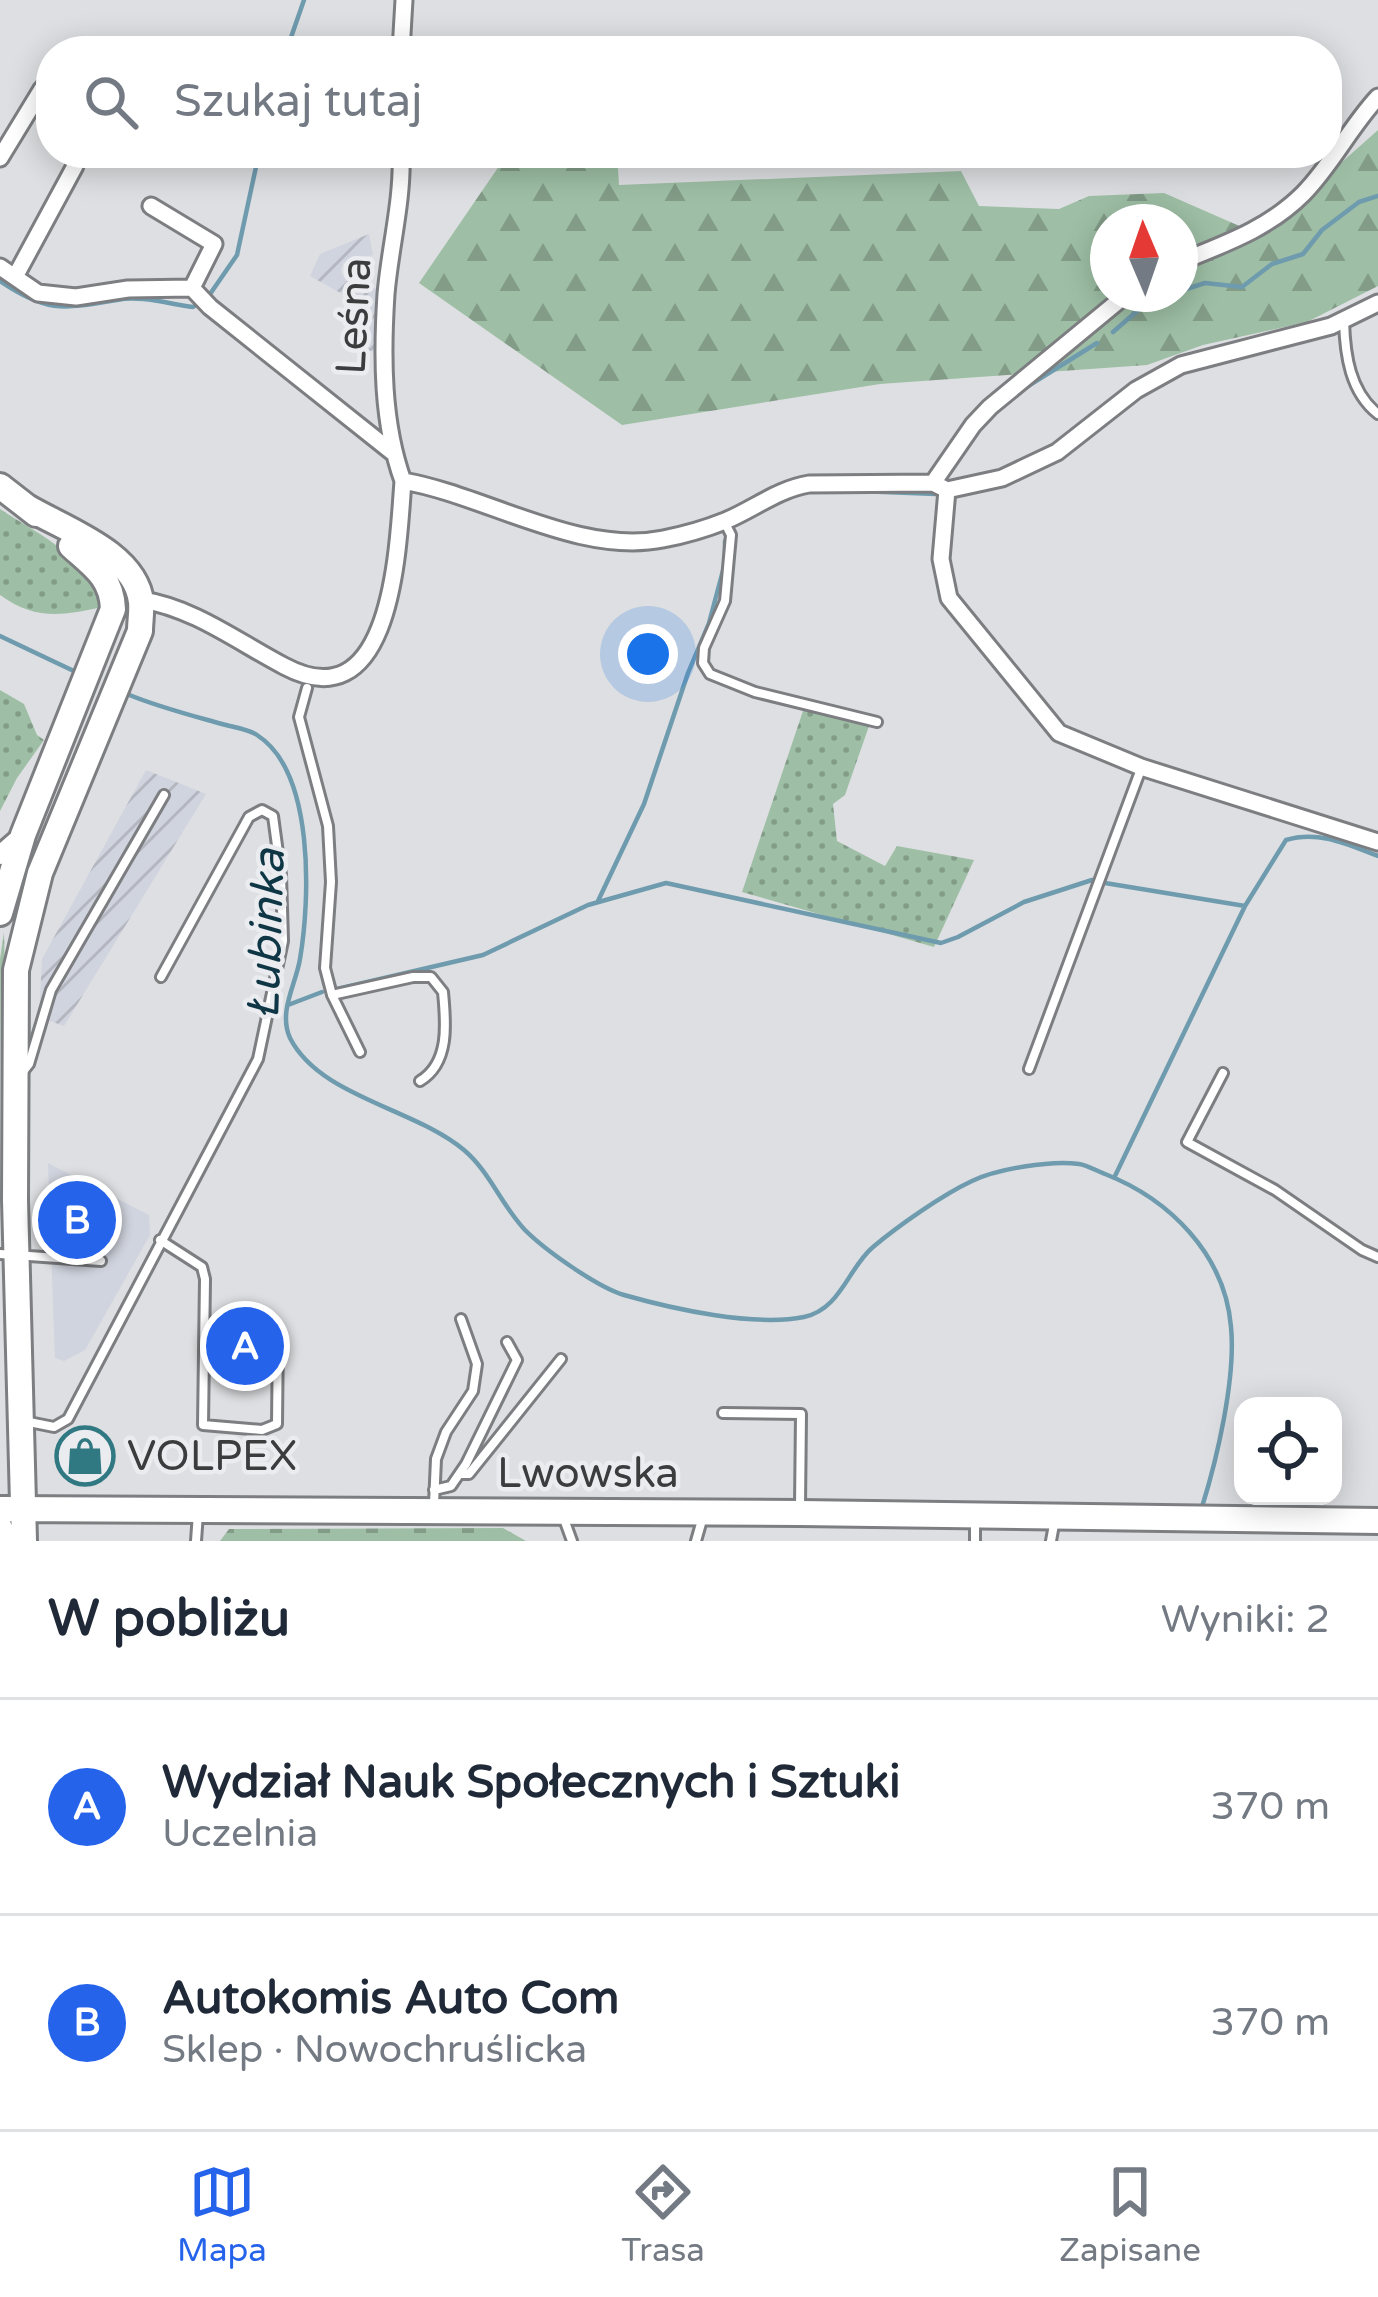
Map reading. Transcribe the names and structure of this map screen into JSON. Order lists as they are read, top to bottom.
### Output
{
  "streets": {
    "main road": ["Lwowska"],
    "street": ["Leśna"]
  },
  "water": ["Łubinka"],
  "places": {
    "shop": ["VOLPEX"]
  },
  "north": "top",
  "page": {
    "search": "Szukaj tutaj",
    "pins": ["B", "A"],
    "heading": ["W pobliżu", "Wyniki: 2"],
    "list": [
      {
        "mark": "A",
        "name": "Wydział Nauk Społecznych i Sztuki",
        "note": "Uczelnia",
        "value": "370 m"
      },
      {
        "mark": "B",
        "name": "Autokomis Auto Com",
        "note": "Sklep · Nowochruślicka",
        "value": "370 m"
      }
    ],
    "nav": ["Mapa", "Trasa", "Zapisane"]
  }
}
